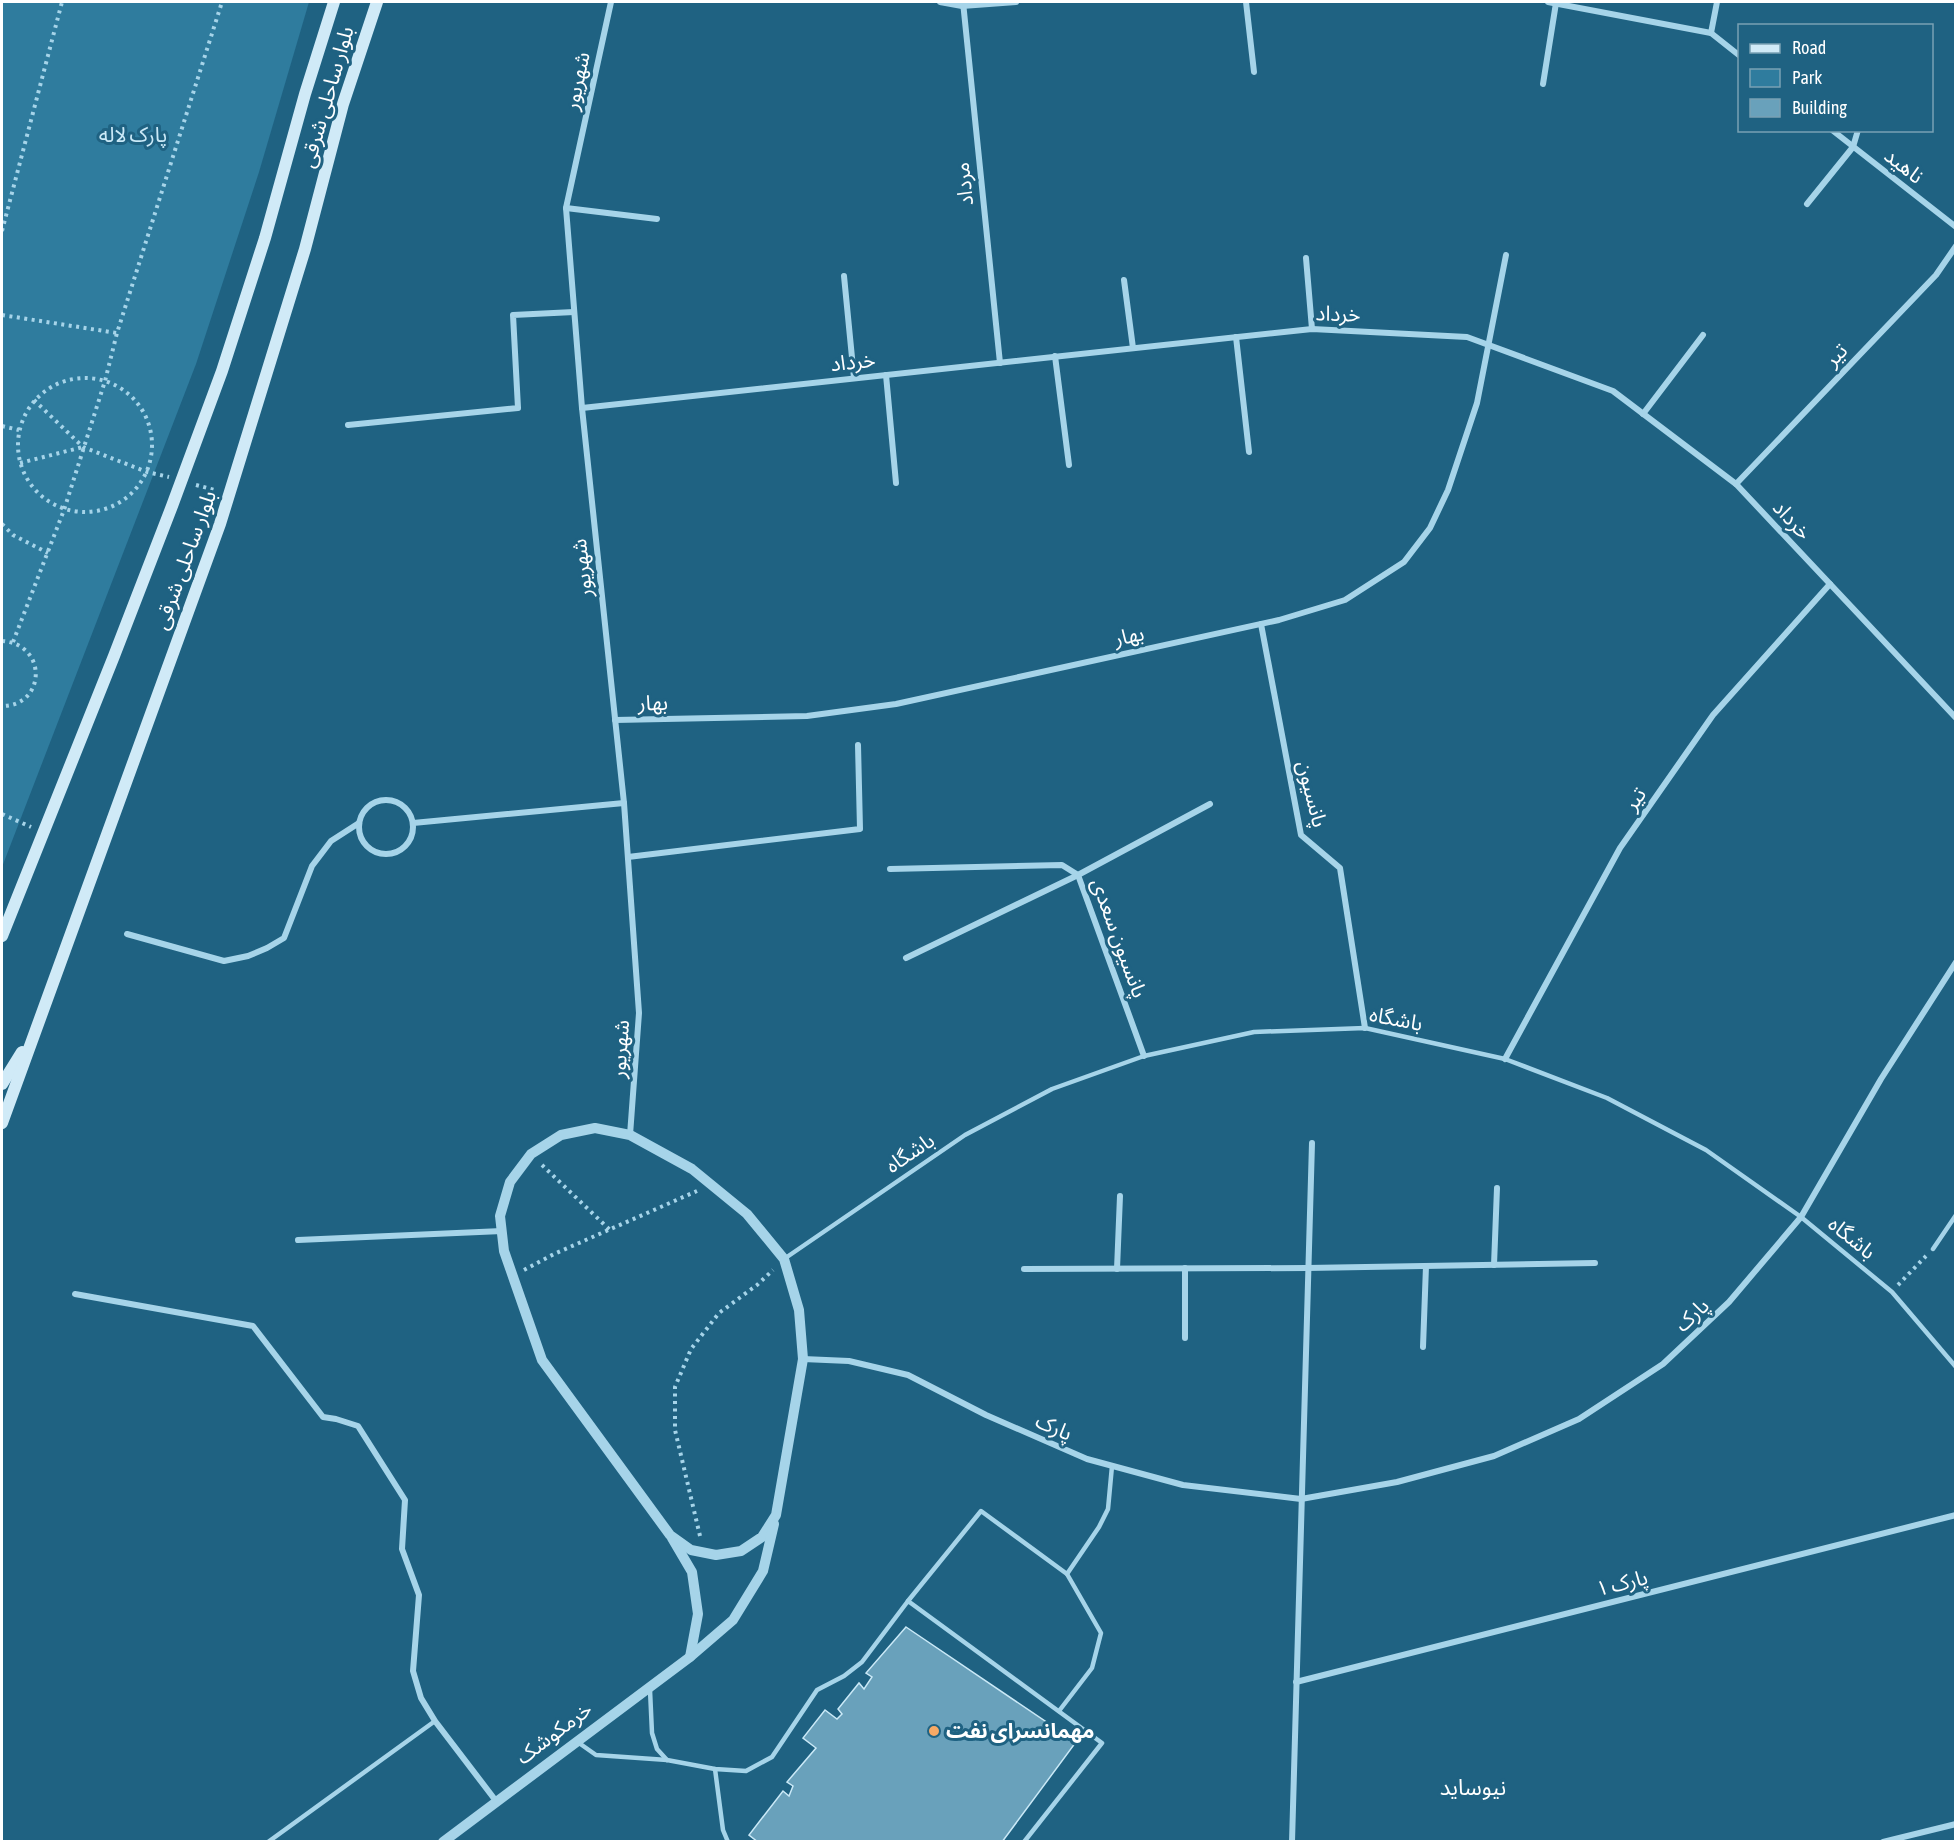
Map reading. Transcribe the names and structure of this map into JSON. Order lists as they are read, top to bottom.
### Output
{
  "streets": {
    "main road": ["بلوار ساحلی شرقی"],
    "street": [
      "شهریور",
      "ناهید",
      "مرداد",
      "خرداد",
      "تیر",
      "بهار",
      "پانسیون",
      "پانسیون سعدی",
      "پارک",
      "پارک ۱",
      "خرمکوشک"
    ],
    "lane": ["باشگاه"]
  },
  "crossings": [
    ["شهریور", "خرداد"],
    ["شهریور", "بهار"],
    ["مرداد", "خرداد"],
    ["خرداد", "تیر"],
    ["خرداد", "بهار"],
    ["تیر", "باشگاه"],
    ["بهار", "پانسیون"],
    ["پانسیون", "باشگاه"],
    ["پانسیون سعدی", "باشگاه"],
    ["باشگاه", "پارک"],
    ["باشگاه", "خرمکوشک"],
    ["پارک", "خرمکوشک"]
  ],
  "districts": ["نیوساید"],
  "parks": ["پارک لاله"],
  "places": ["مهمانسرای نفت"],
  "legend": ["Road", "Park", "Building"]
}
